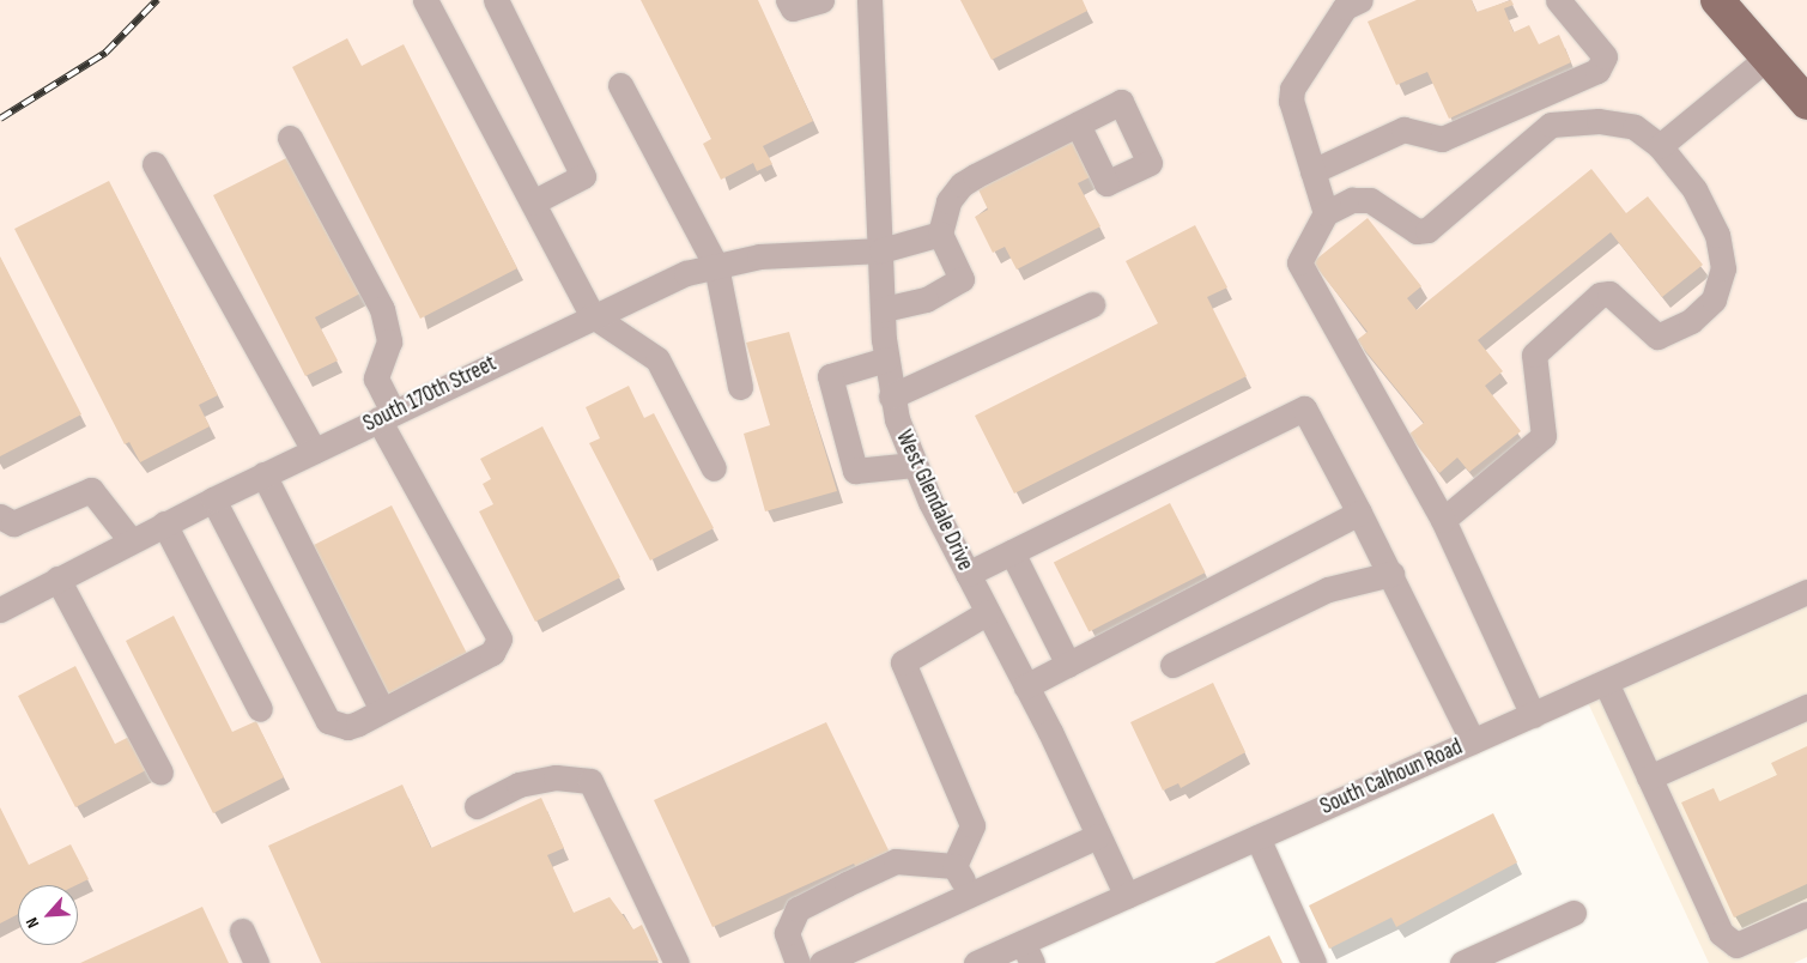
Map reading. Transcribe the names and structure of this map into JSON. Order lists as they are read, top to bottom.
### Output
{
  "streets": {
    "street": ["South 170th Street", "West Glendale Drive", "South Calhoun Road"]
  },
  "crossings": [
    ["South 170th Street", "West Glendale Drive"],
    ["West Glendale Drive", "South Calhoun Road"]
  ],
  "north": "bottom left"
}
